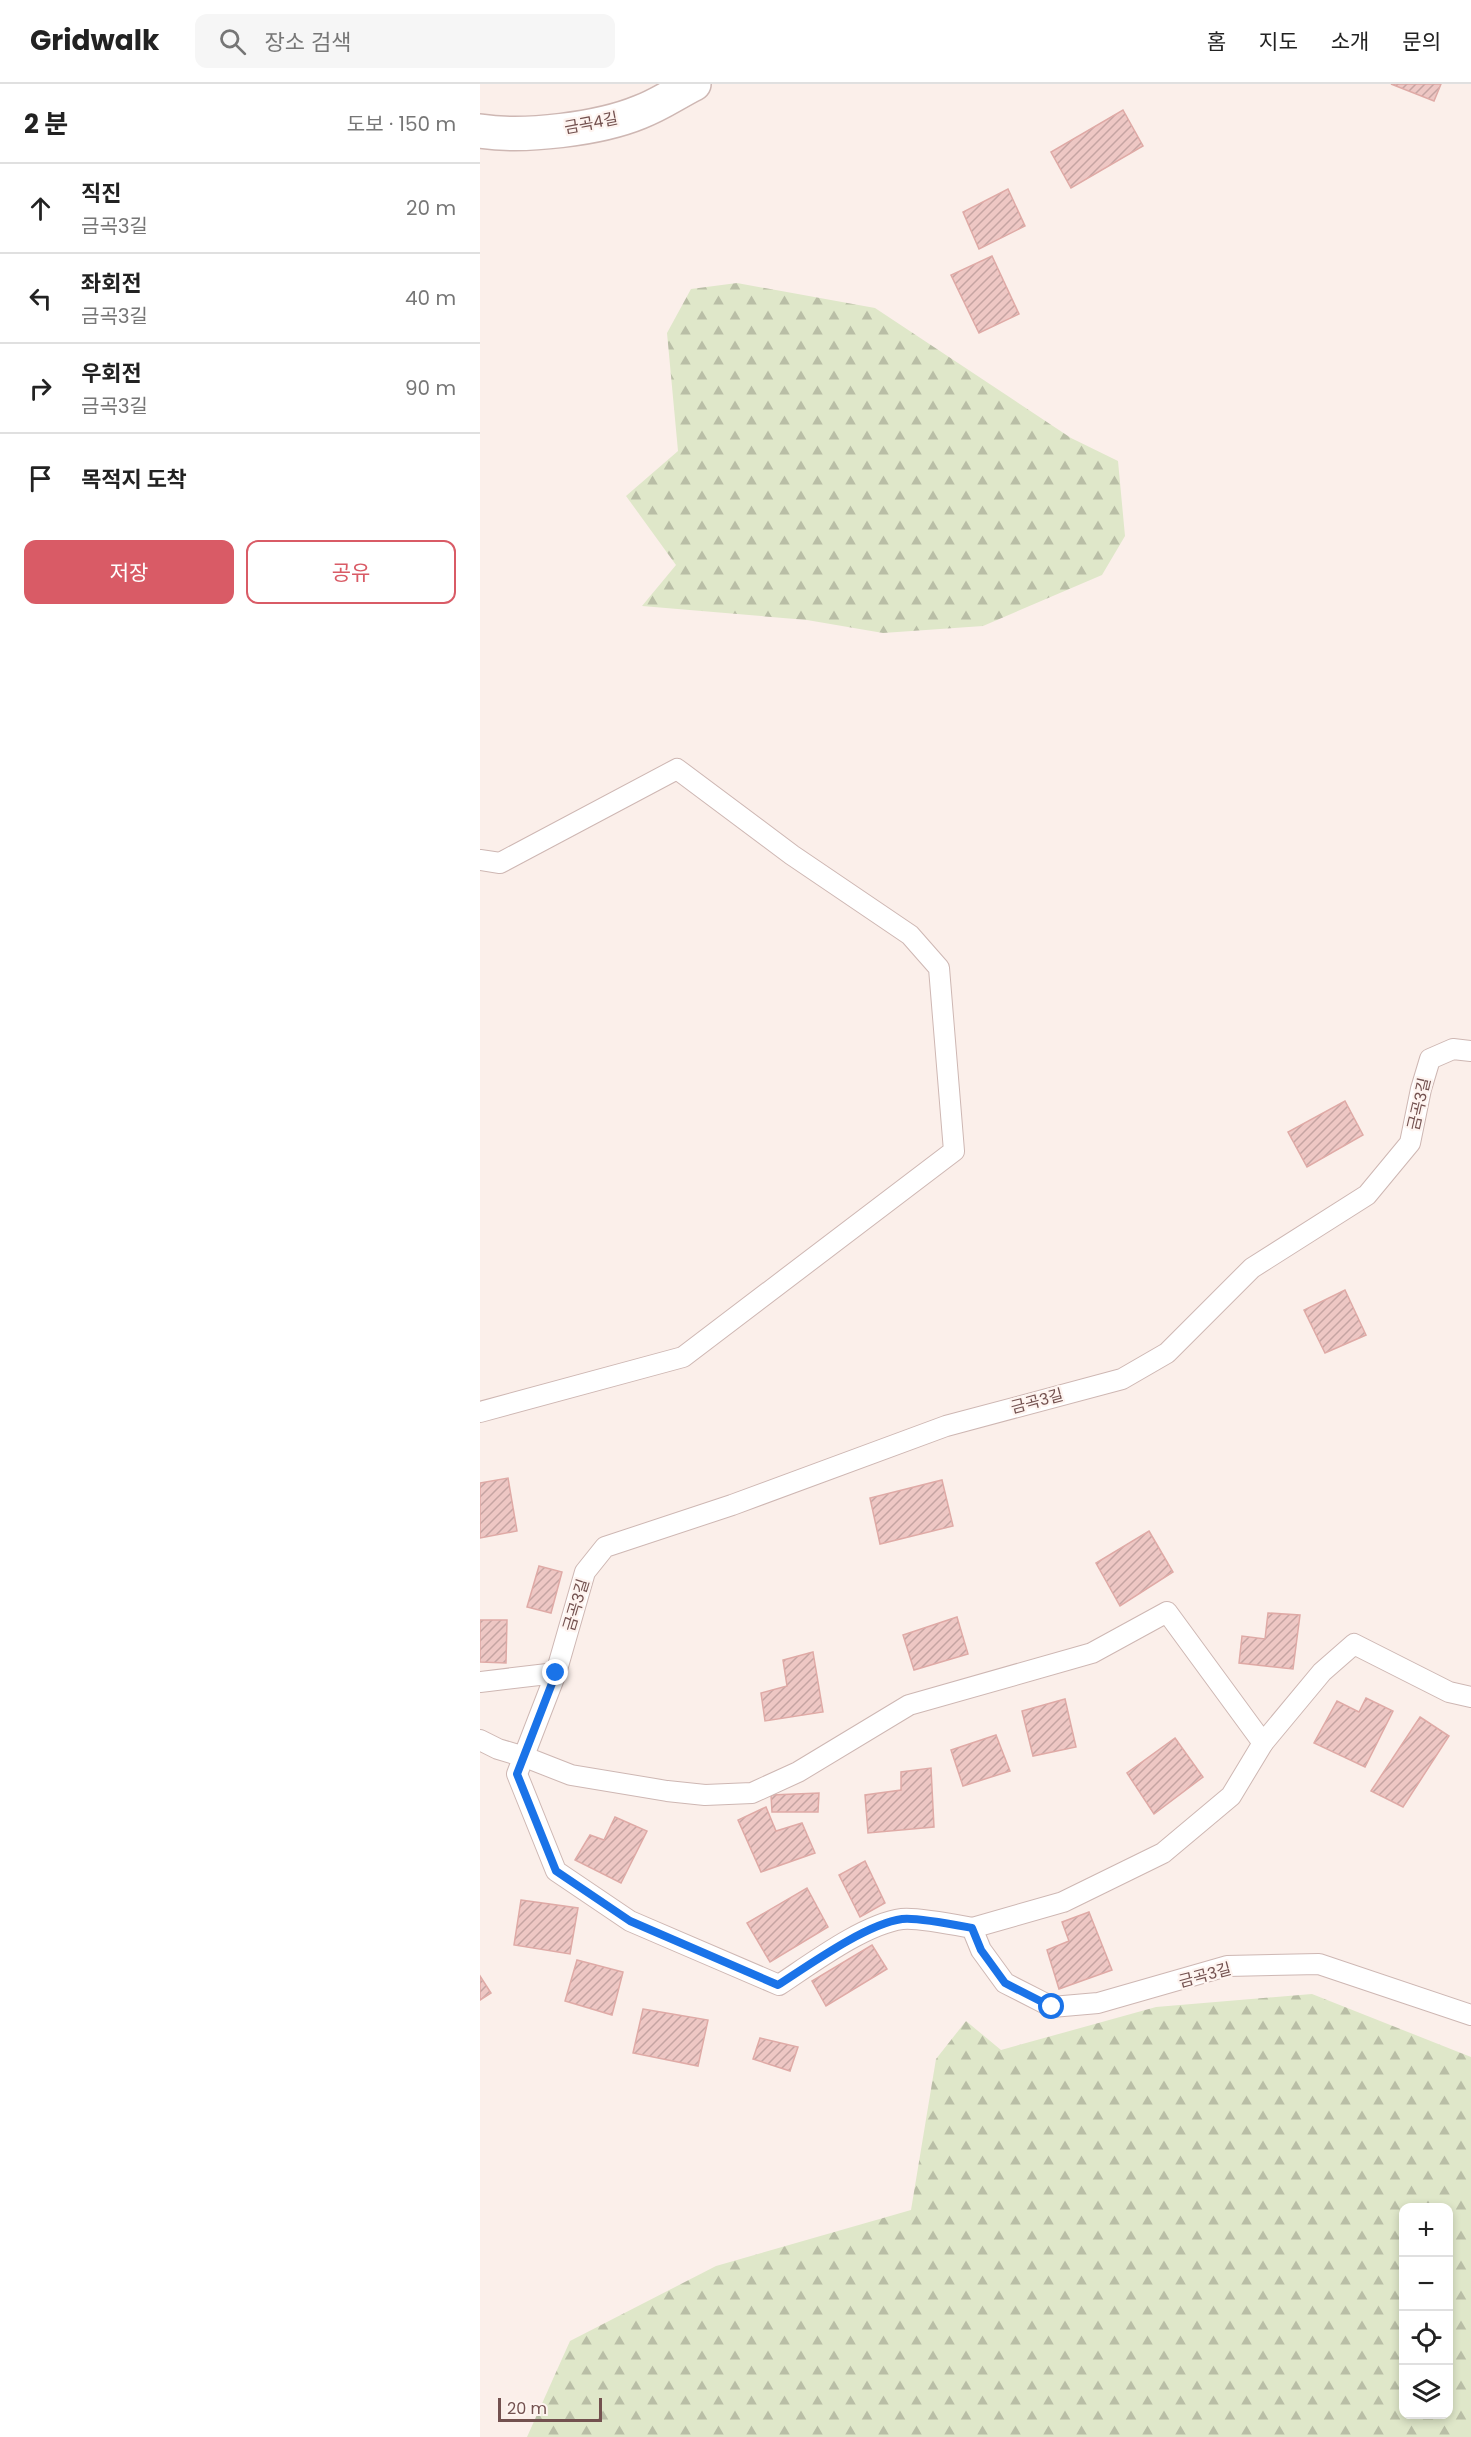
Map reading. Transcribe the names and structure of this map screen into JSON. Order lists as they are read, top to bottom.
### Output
{
  "streets": {
    "street": ["금곡4길"],
    "lane": ["금곡3길"]
  },
  "scale_bar": "20 m",
  "page": {
    "header": "Gridwalk",
    "search": "장소 검색",
    "nav": [
      "홈",
      "지도",
      "소개",
      "문의"
    ],
    "heading": ["2 분", "도보 · 150 m"],
    "list": [
      ["직진", "금곡3길", "20 m"],
      ["좌회전", "금곡3길", "40 m"],
      ["우회전", "금곡3길", "90 m"],
      "목적지 도착"
    ],
    "buttons": ["저장", "공유"],
    "map_buttons": ["+", "−"],
    "scale": "20 m"
  }
}
